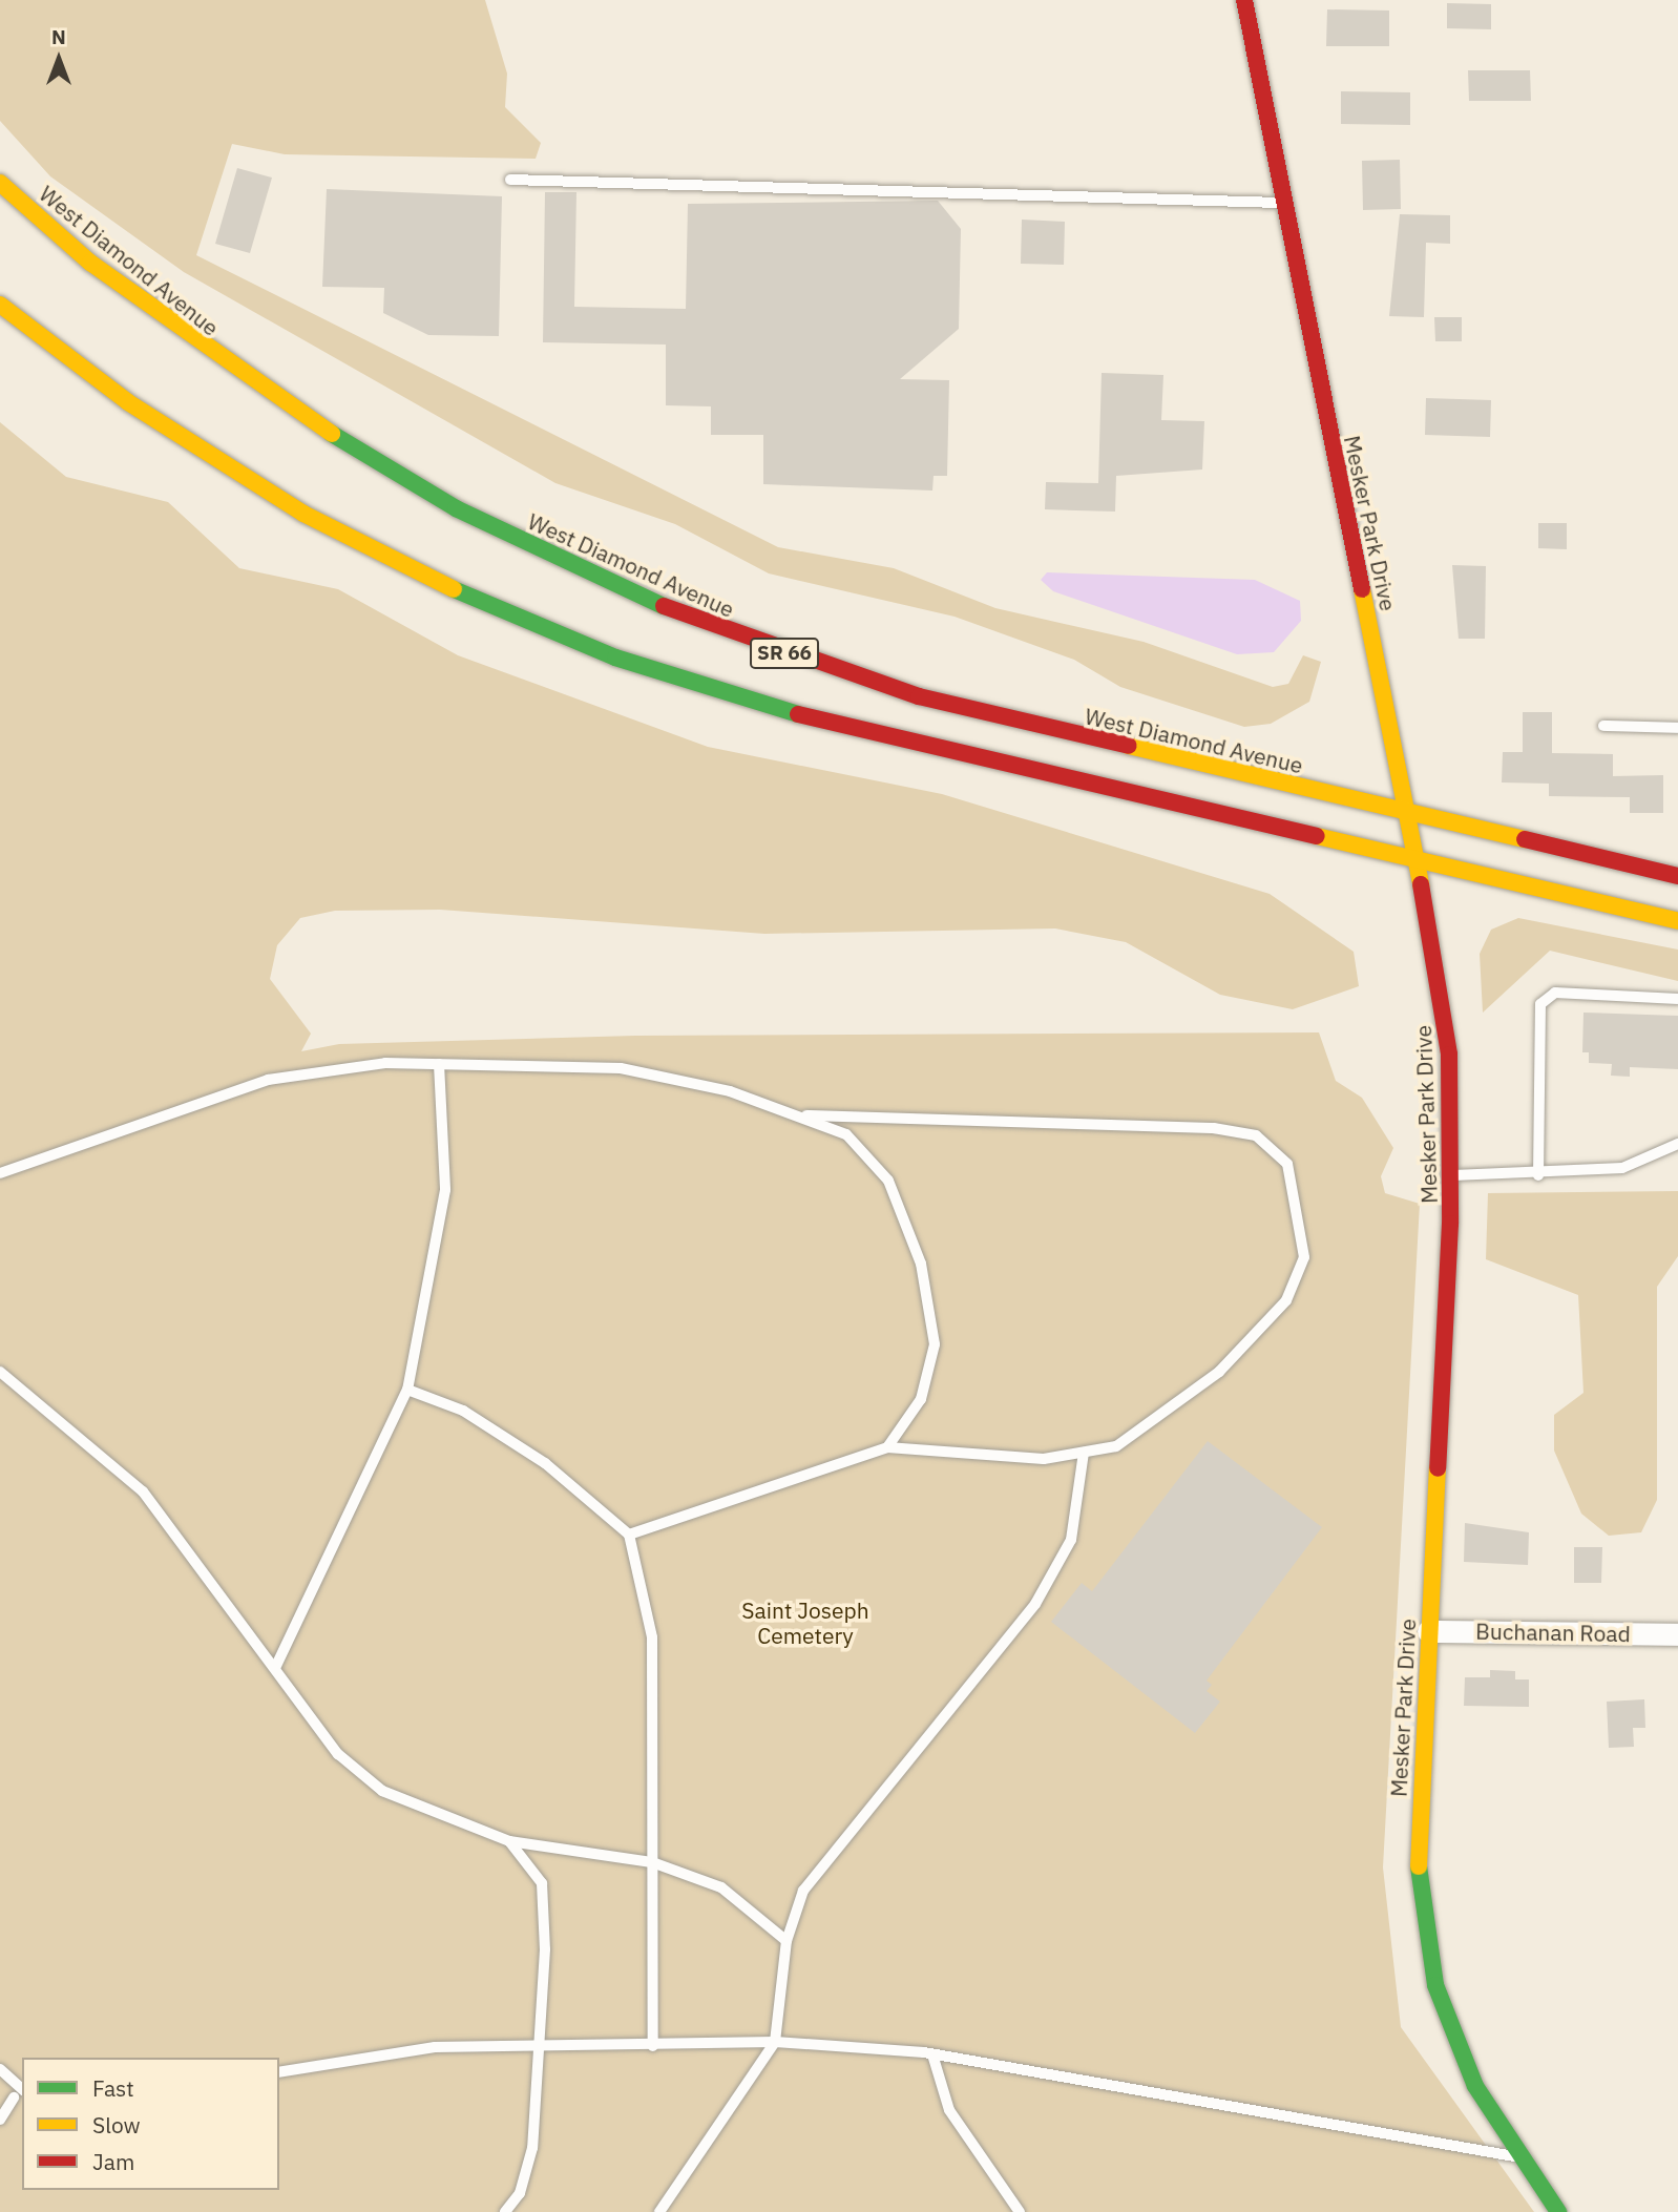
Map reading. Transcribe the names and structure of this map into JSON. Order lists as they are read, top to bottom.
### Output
{
  "streets": {
    "main road": ["West Diamond Avenue", "Mesker Park Drive", "SR 66"],
    "street": ["Buchanan Road"]
  },
  "crossings": [
    ["West Diamond Avenue", "Mesker Park Drive"],
    ["Mesker Park Drive", "SR 66"],
    ["Mesker Park Drive", "Buchanan Road"]
  ],
  "parks": ["Saint Joseph Cemetery"],
  "legend": ["Fast", "Slow", "Jam"],
  "north": "top"
}
